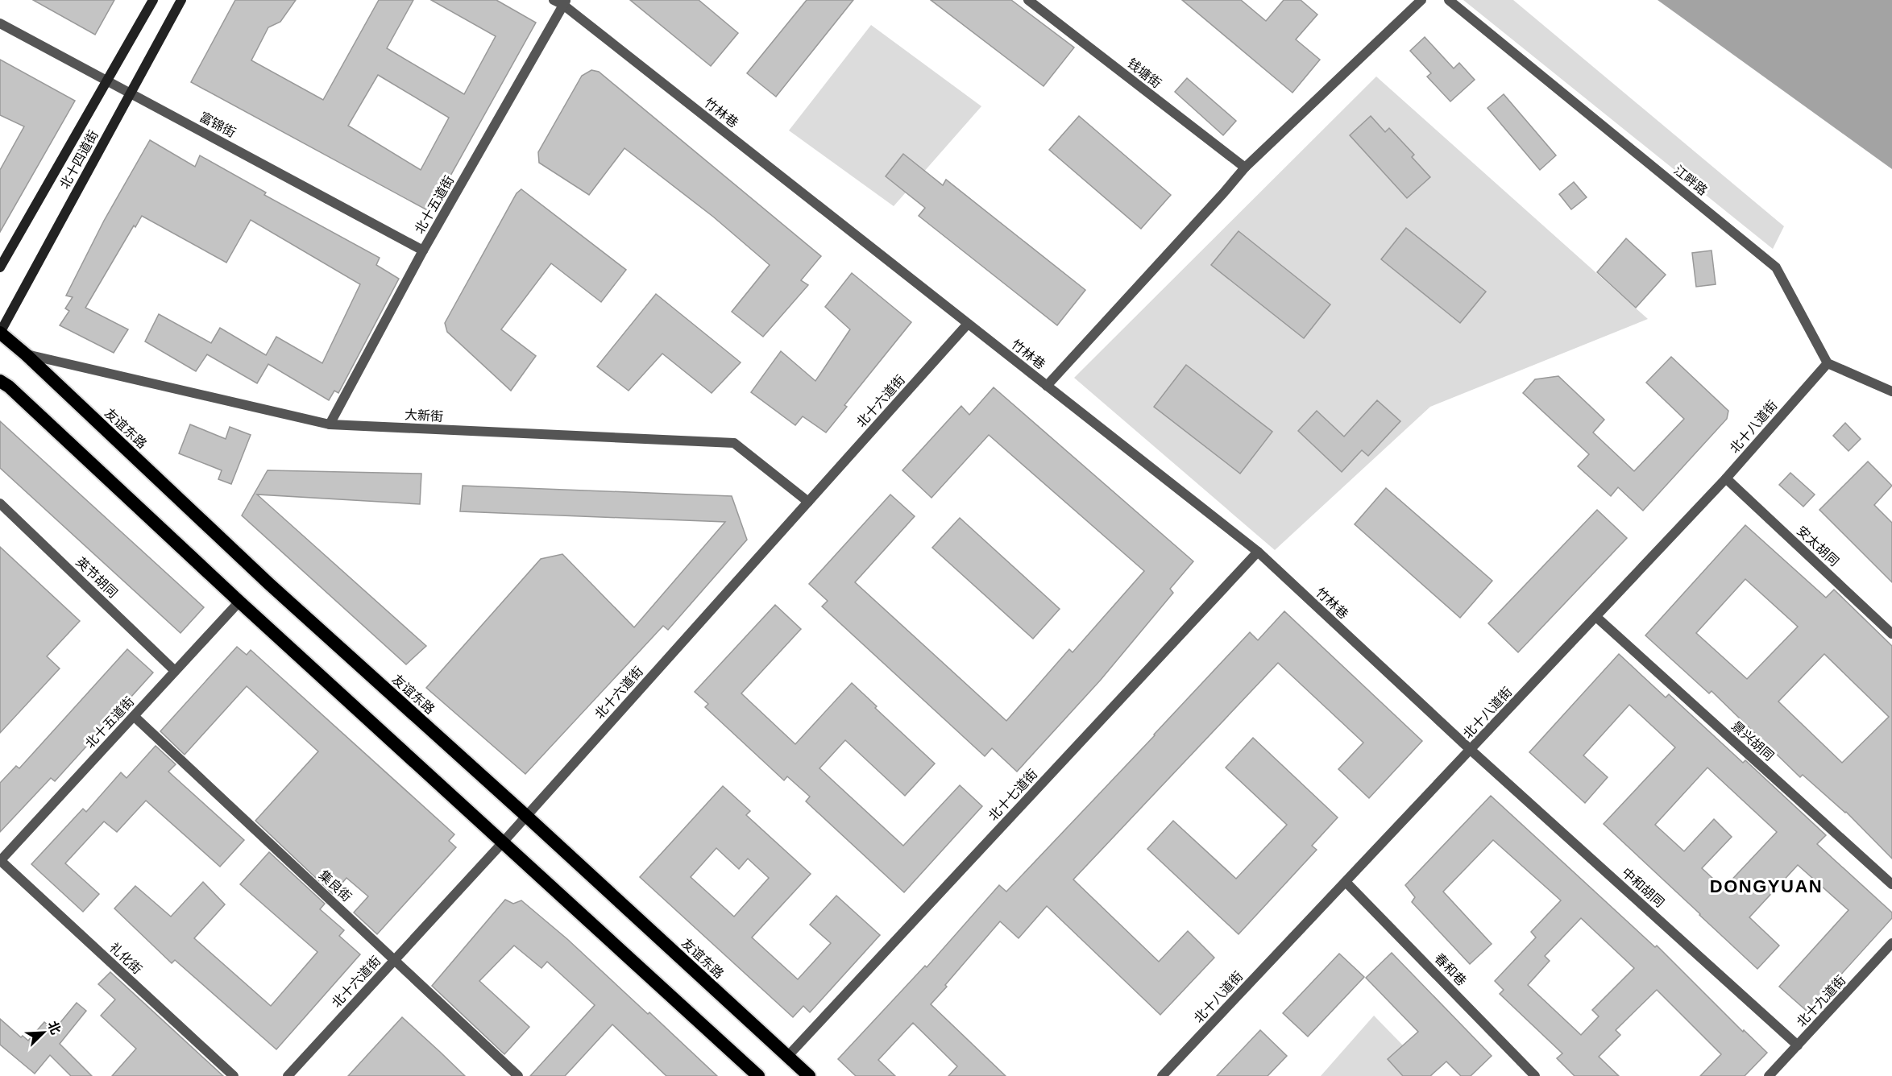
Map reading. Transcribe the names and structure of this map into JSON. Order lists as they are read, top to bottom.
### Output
{
  "streets": {
    "highway": ["友谊东路"],
    "main road": ["北十四道街"],
    "street": [
      "钱塘街",
      "竹林巷",
      "富锦街",
      "江畔路",
      "北十五道街",
      "北十六道街",
      "大新街",
      "北十八道街",
      "安太胡同",
      "英节胡同",
      "景兴胡同",
      "北十七道街",
      "集良街",
      "中和胡同",
      "礼化街",
      "春和巷",
      "北十九道街"
    ]
  },
  "crossings": [
    ["竹林巷", "北十五道街"],
    ["竹林巷", "北十六道街"],
    ["竹林巷", "北十八道街"],
    ["竹林巷", "北十七道街"],
    ["竹林巷", "中和胡同"],
    ["富锦街", "北十四道街"],
    ["富锦街", "北十五道街"],
    ["北十四道街", "友谊东路"],
    ["江畔路", "北十八道街"],
    ["北十五道街", "大新街"],
    ["北十五道街", "英节胡同"],
    ["北十五道街", "集良街"],
    ["北十五道街", "礼化街"],
    ["北十六道街", "大新街"],
    ["北十六道街", "友谊东路"],
    ["北十六道街", "集良街"],
    ["大新街", "友谊东路"],
    ["北十八道街", "安太胡同"],
    ["北十八道街", "景兴胡同"],
    ["北十八道街", "中和胡同"],
    ["北十八道街", "春和巷"],
    ["友谊东路", "北十七道街"],
    ["中和胡同", "北十九道街"]
  ],
  "districts": ["DONGYUAN"],
  "north": "top right"
}
